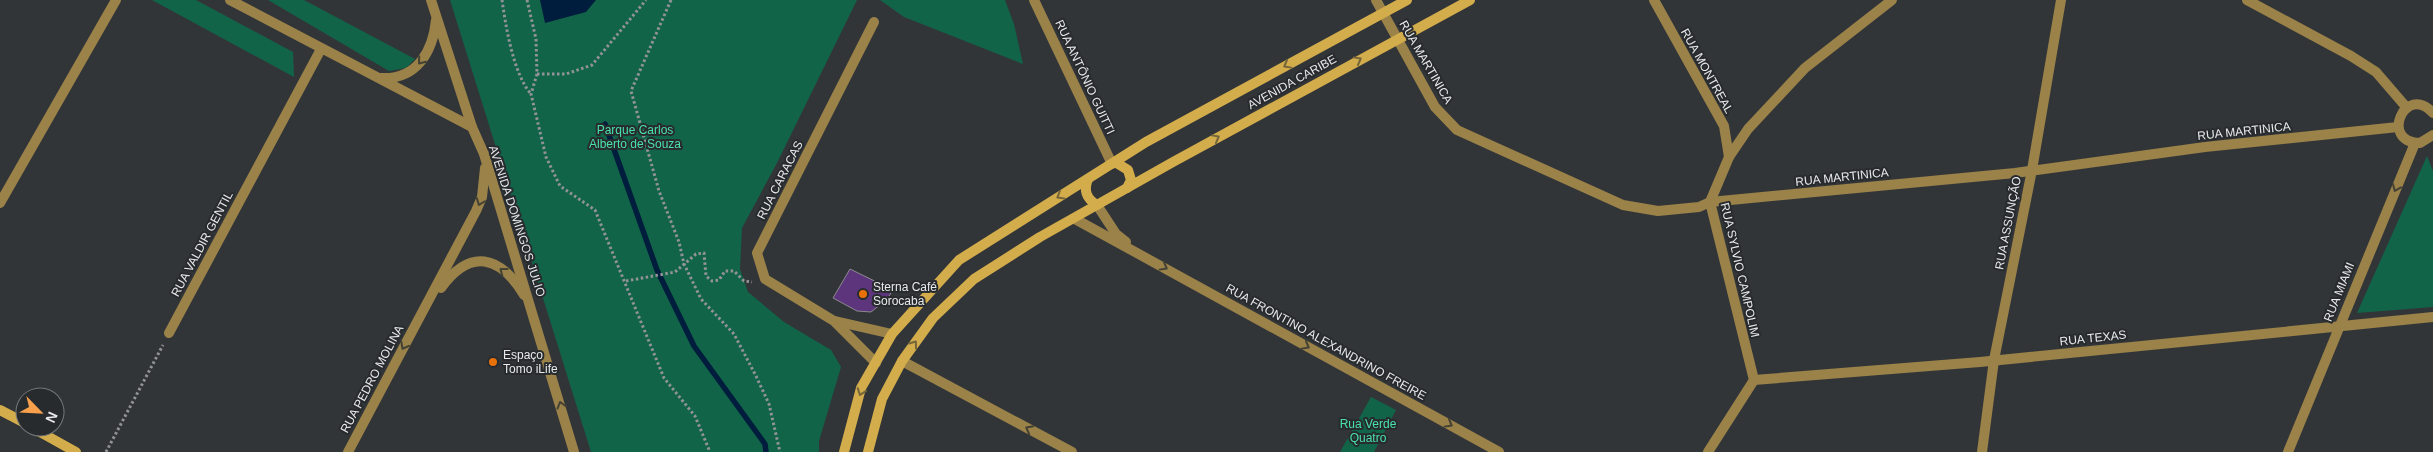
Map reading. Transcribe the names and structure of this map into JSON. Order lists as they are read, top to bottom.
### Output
{
  "streets": {
    "street": [
      "RUA MARTINICA",
      "RUA MONTREAL",
      "RUA ANTÔNIO GUITTI",
      "AVENIDA CARIBE",
      "RUA CARACAS",
      "AVENIDA DOMINGOS JULIO",
      "RUA ASSUNÇÃO",
      "RUA VALDIR GENTIL",
      "RUA SYLVIO CAMPOLIM",
      "RUA MIAMI",
      "RUA TEXAS",
      "RUA FRONTINO ALEXANDRINO FREIRE",
      "RUA PEDRO MOLINA"
    ]
  },
  "crossings": [
    ["RUA MARTINICA", "AVENIDA CARIBE"],
    ["RUA MARTINICA", "RUA ASSUNÇÃO"],
    ["RUA MARTINICA", "RUA SYLVIO CAMPOLIM"],
    ["RUA MONTREAL", "RUA SYLVIO CAMPOLIM"],
    ["RUA ANTÔNIO GUITTI", "AVENIDA CARIBE"],
    ["AVENIDA CARIBE", "RUA FRONTINO ALEXANDRINO FREIRE"],
    ["AVENIDA DOMINGOS JULIO", "RUA PEDRO MOLINA"],
    ["RUA ASSUNÇÃO", "RUA TEXAS"],
    ["RUA SYLVIO CAMPOLIM", "RUA TEXAS"],
    ["RUA MIAMI", "RUA TEXAS"]
  ],
  "one_way": ["RUA MIAMI", "RUA FRONTINO ALEXANDRINO FREIRE", "RUA PEDRO MOLINA"],
  "parks": ["Parque Carlos Alberto de Souza", "Rua Verde Quatro"],
  "places": ["Sterna Café Sorocaba", "Espaço Tomo iLife"],
  "north": "bottom right"
}
